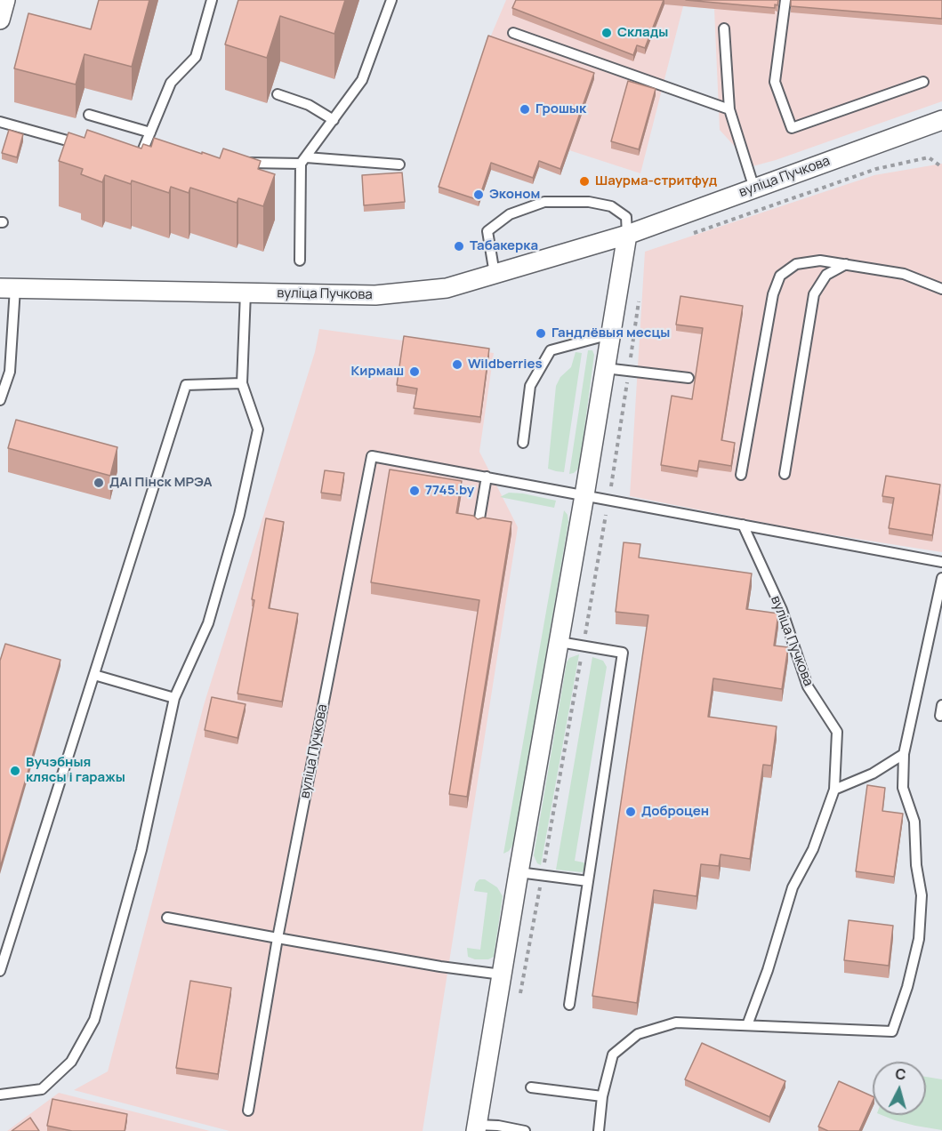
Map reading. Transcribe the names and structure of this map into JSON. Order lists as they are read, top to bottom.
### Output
{
  "streets": {
    "street": ["вуліца Пучкова"]
  },
  "places": [
    "Склады",
    "Грошык",
    "Шаурма-стритфуд",
    "Эконом",
    "Табакерка",
    "Гандлёвыя месцы",
    "Wildberries",
    "Кирмаш",
    "ДАІ Пінск МРЭА",
    "7745.by",
    "Вучэбныя клясы і гаражы",
    "Доброцен"
  ],
  "north": "top"
}
